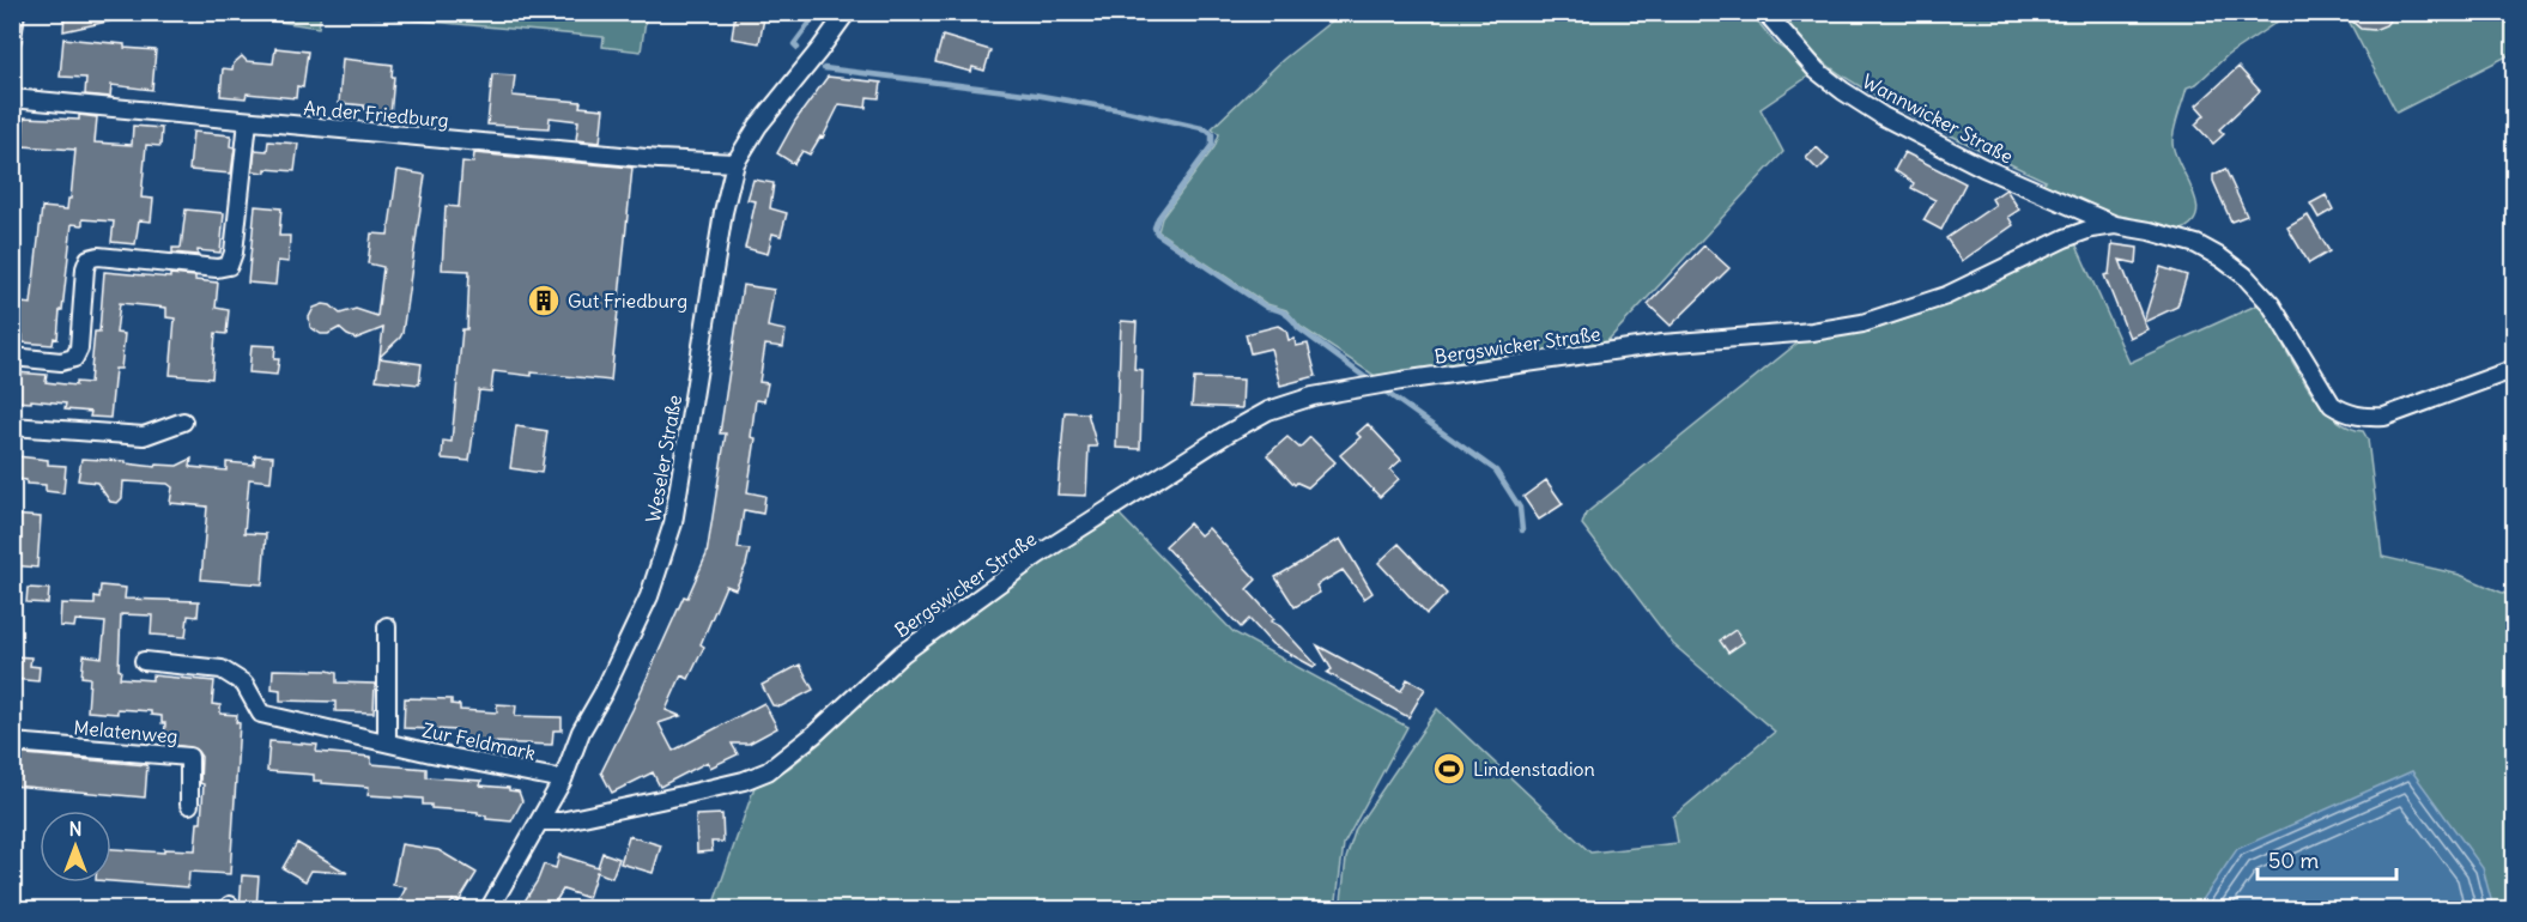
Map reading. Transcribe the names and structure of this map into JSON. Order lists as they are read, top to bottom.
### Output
{
  "streets": {
    "street": [
      "An der Friedburg",
      "Wannwicker Straße",
      "Bergswicker Straße",
      "Weseler Straße",
      "Melatenweg",
      "Zur Feldmark"
    ]
  },
  "crossings": [
    ["An der Friedburg", "Weseler Straße"],
    ["Wannwicker Straße", "Bergswicker Straße"],
    ["Bergswicker Straße", "Weseler Straße"],
    ["Weseler Straße", "Zur Feldmark"]
  ],
  "places": {
    "building": ["Gut Friedburg"],
    "sports": ["Lindenstadion"]
  },
  "scale_bar": "50 m",
  "north": "top"
}
